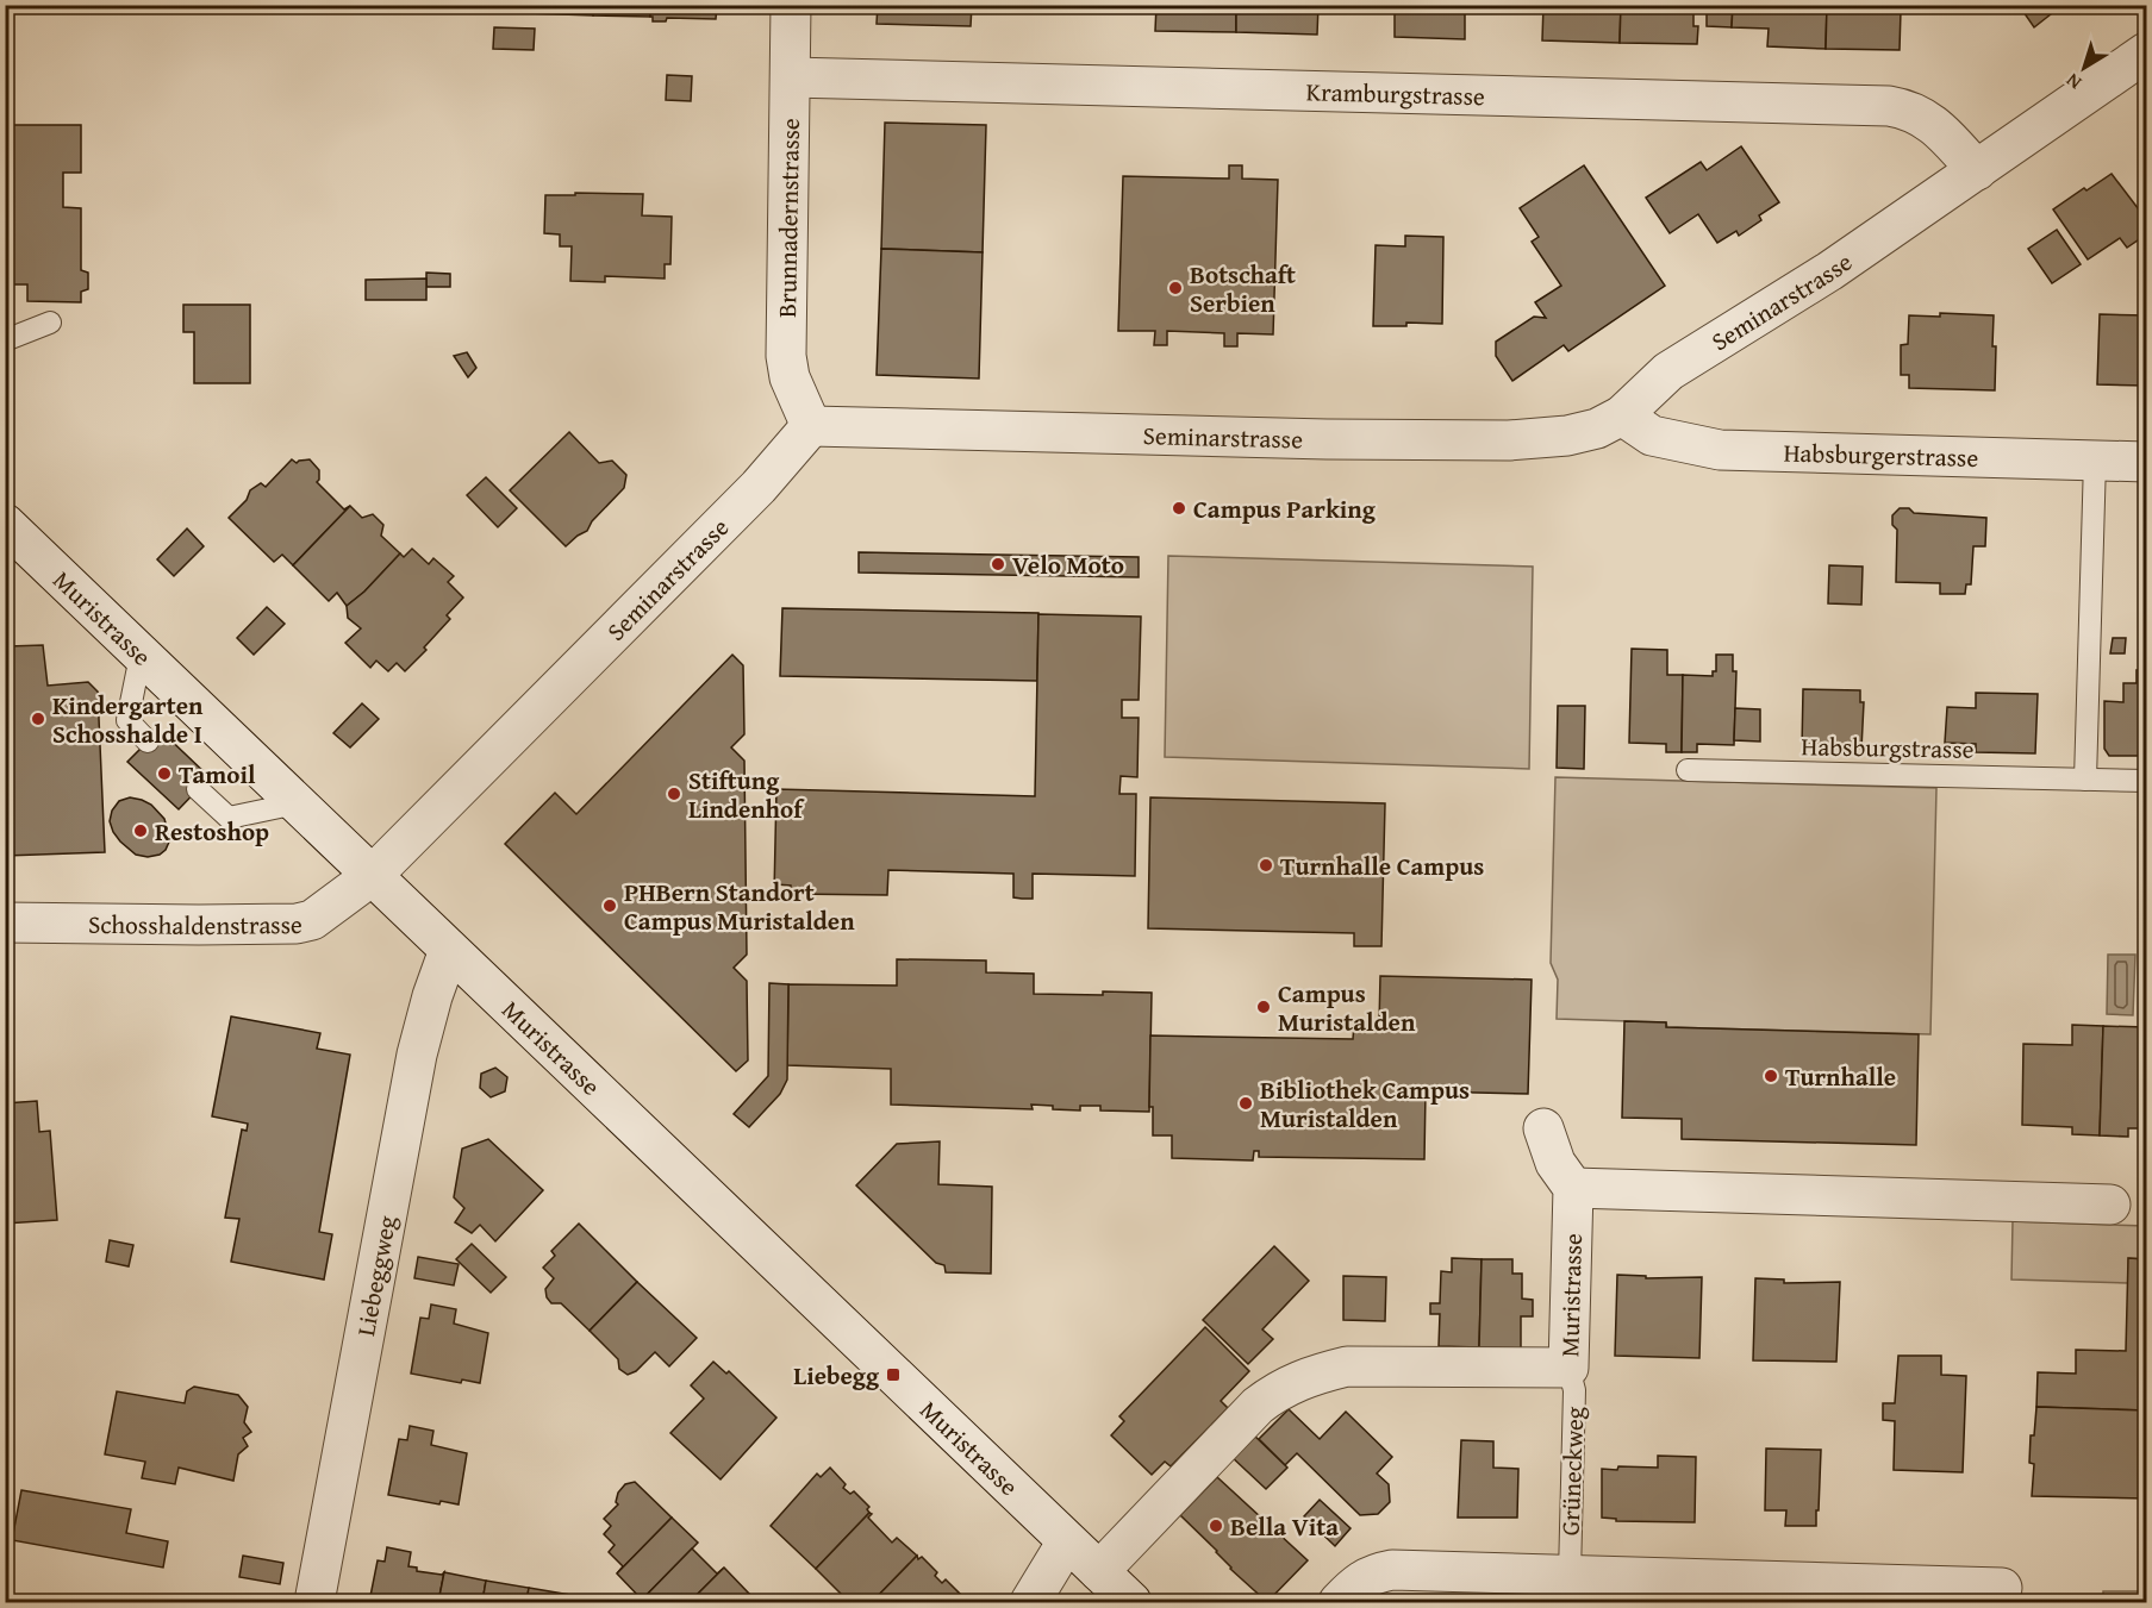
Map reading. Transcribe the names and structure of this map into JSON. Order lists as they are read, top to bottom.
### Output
{
  "streets": {
    "street": [
      "Kramburgstrasse",
      "Brunnadernstrasse",
      "Seminarstrasse",
      "Habsburgerstrasse",
      "Muristrasse",
      "Schosshaldenstrasse",
      "Liebeggweg"
    ],
    "lane": ["Habsburgstrasse", "Grüneckweg"]
  },
  "crossings": [
    ["Kramburgstrasse", "Brunnadernstrasse"],
    ["Kramburgstrasse", "Seminarstrasse"],
    ["Brunnadernstrasse", "Seminarstrasse"],
    ["Seminarstrasse", "Habsburgerstrasse"],
    ["Seminarstrasse", "Muristrasse"],
    ["Seminarstrasse", "Schosshaldenstrasse"],
    ["Muristrasse", "Schosshaldenstrasse"],
    ["Muristrasse", "Liebeggweg"],
    ["Muristrasse", "Grüneckweg"]
  ],
  "places": {
    "other": [
      "Botschaft Serbien",
      "Campus Parking",
      "Velo Moto",
      "Kindergarten Schosshalde I",
      "Tamoil",
      "Stiftung Lindenhof",
      "Restoshop",
      "Turnhalle Campus",
      "PHBern Standort Campus Muristalden",
      "Campus Muristalden",
      "Turnhalle",
      "Bibliothek Campus Muristalden",
      "Bella Vita"
    ],
    "transit": ["Liebegg"]
  },
  "north": "bottom left"
}
